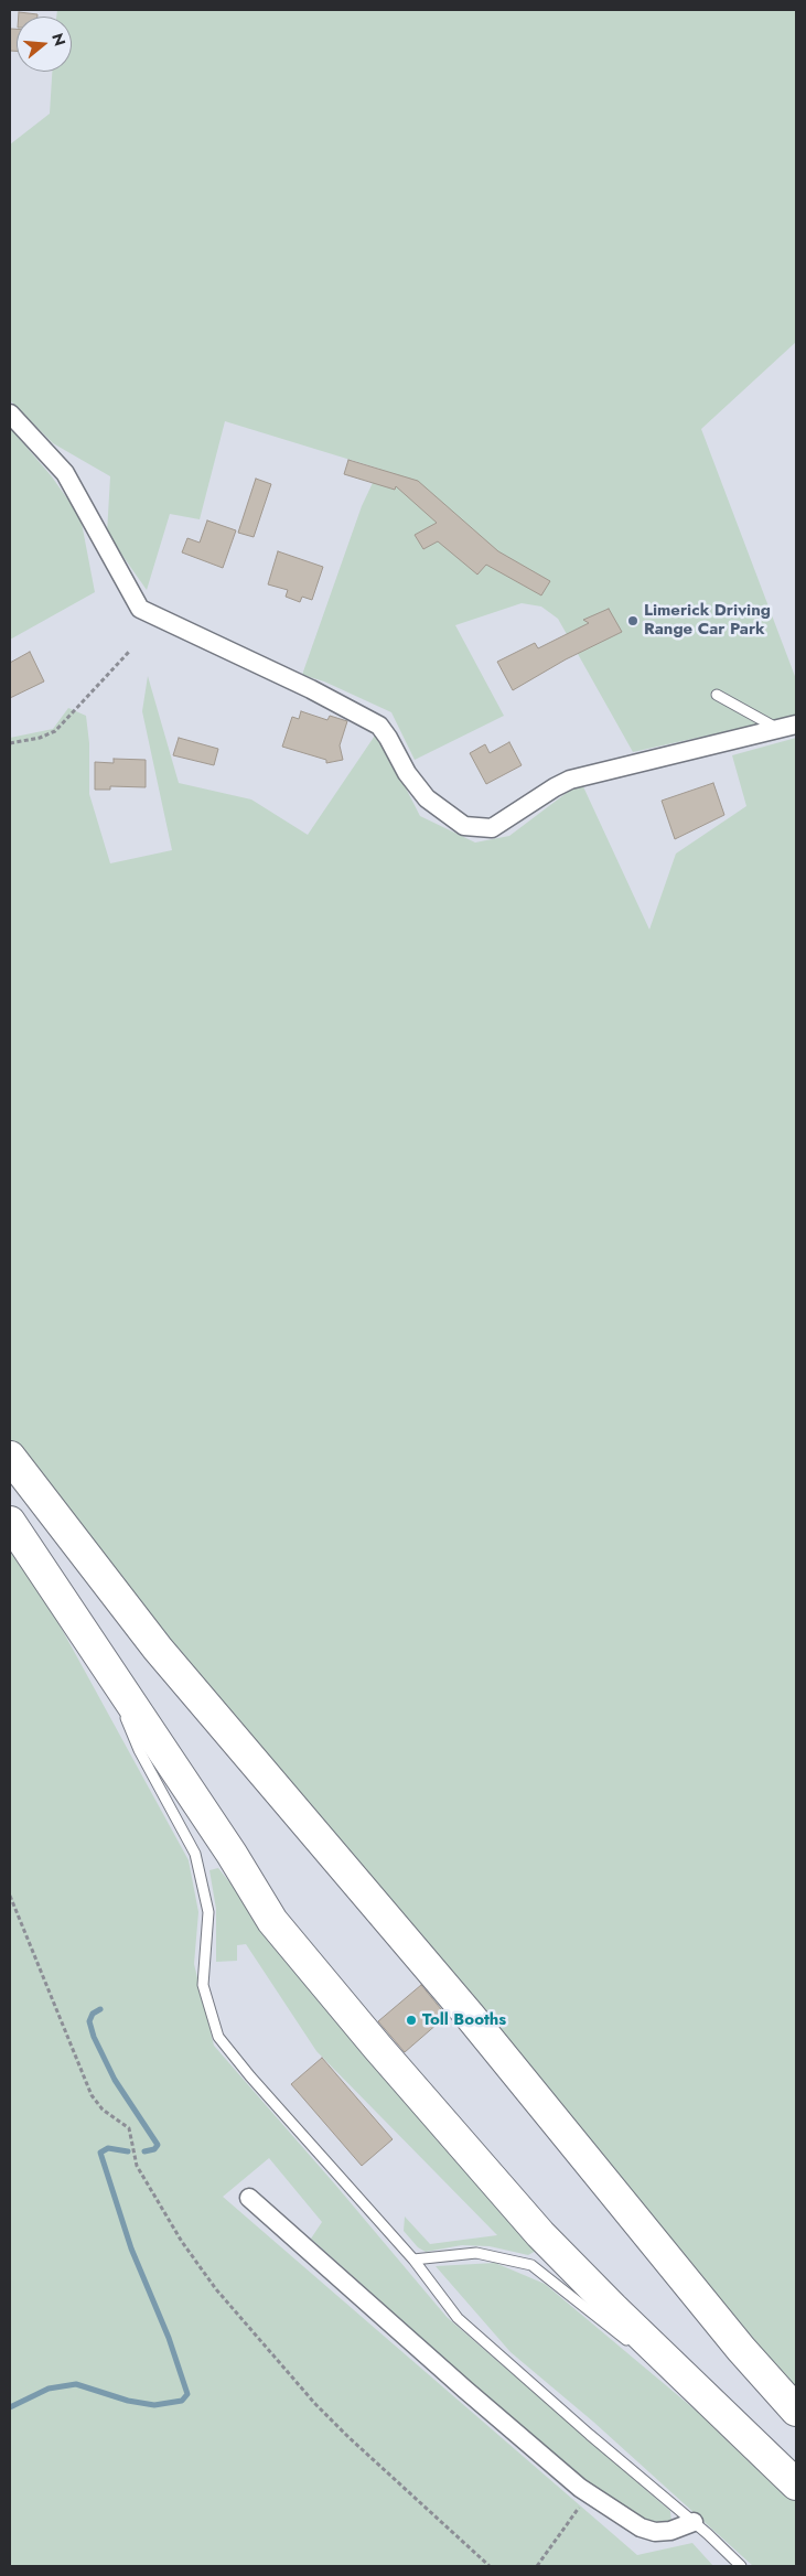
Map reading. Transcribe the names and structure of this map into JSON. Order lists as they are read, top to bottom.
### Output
{
  "places": ["Limerick Driving Range Car Park", "Toll Booths"],
  "north": "right"
}
